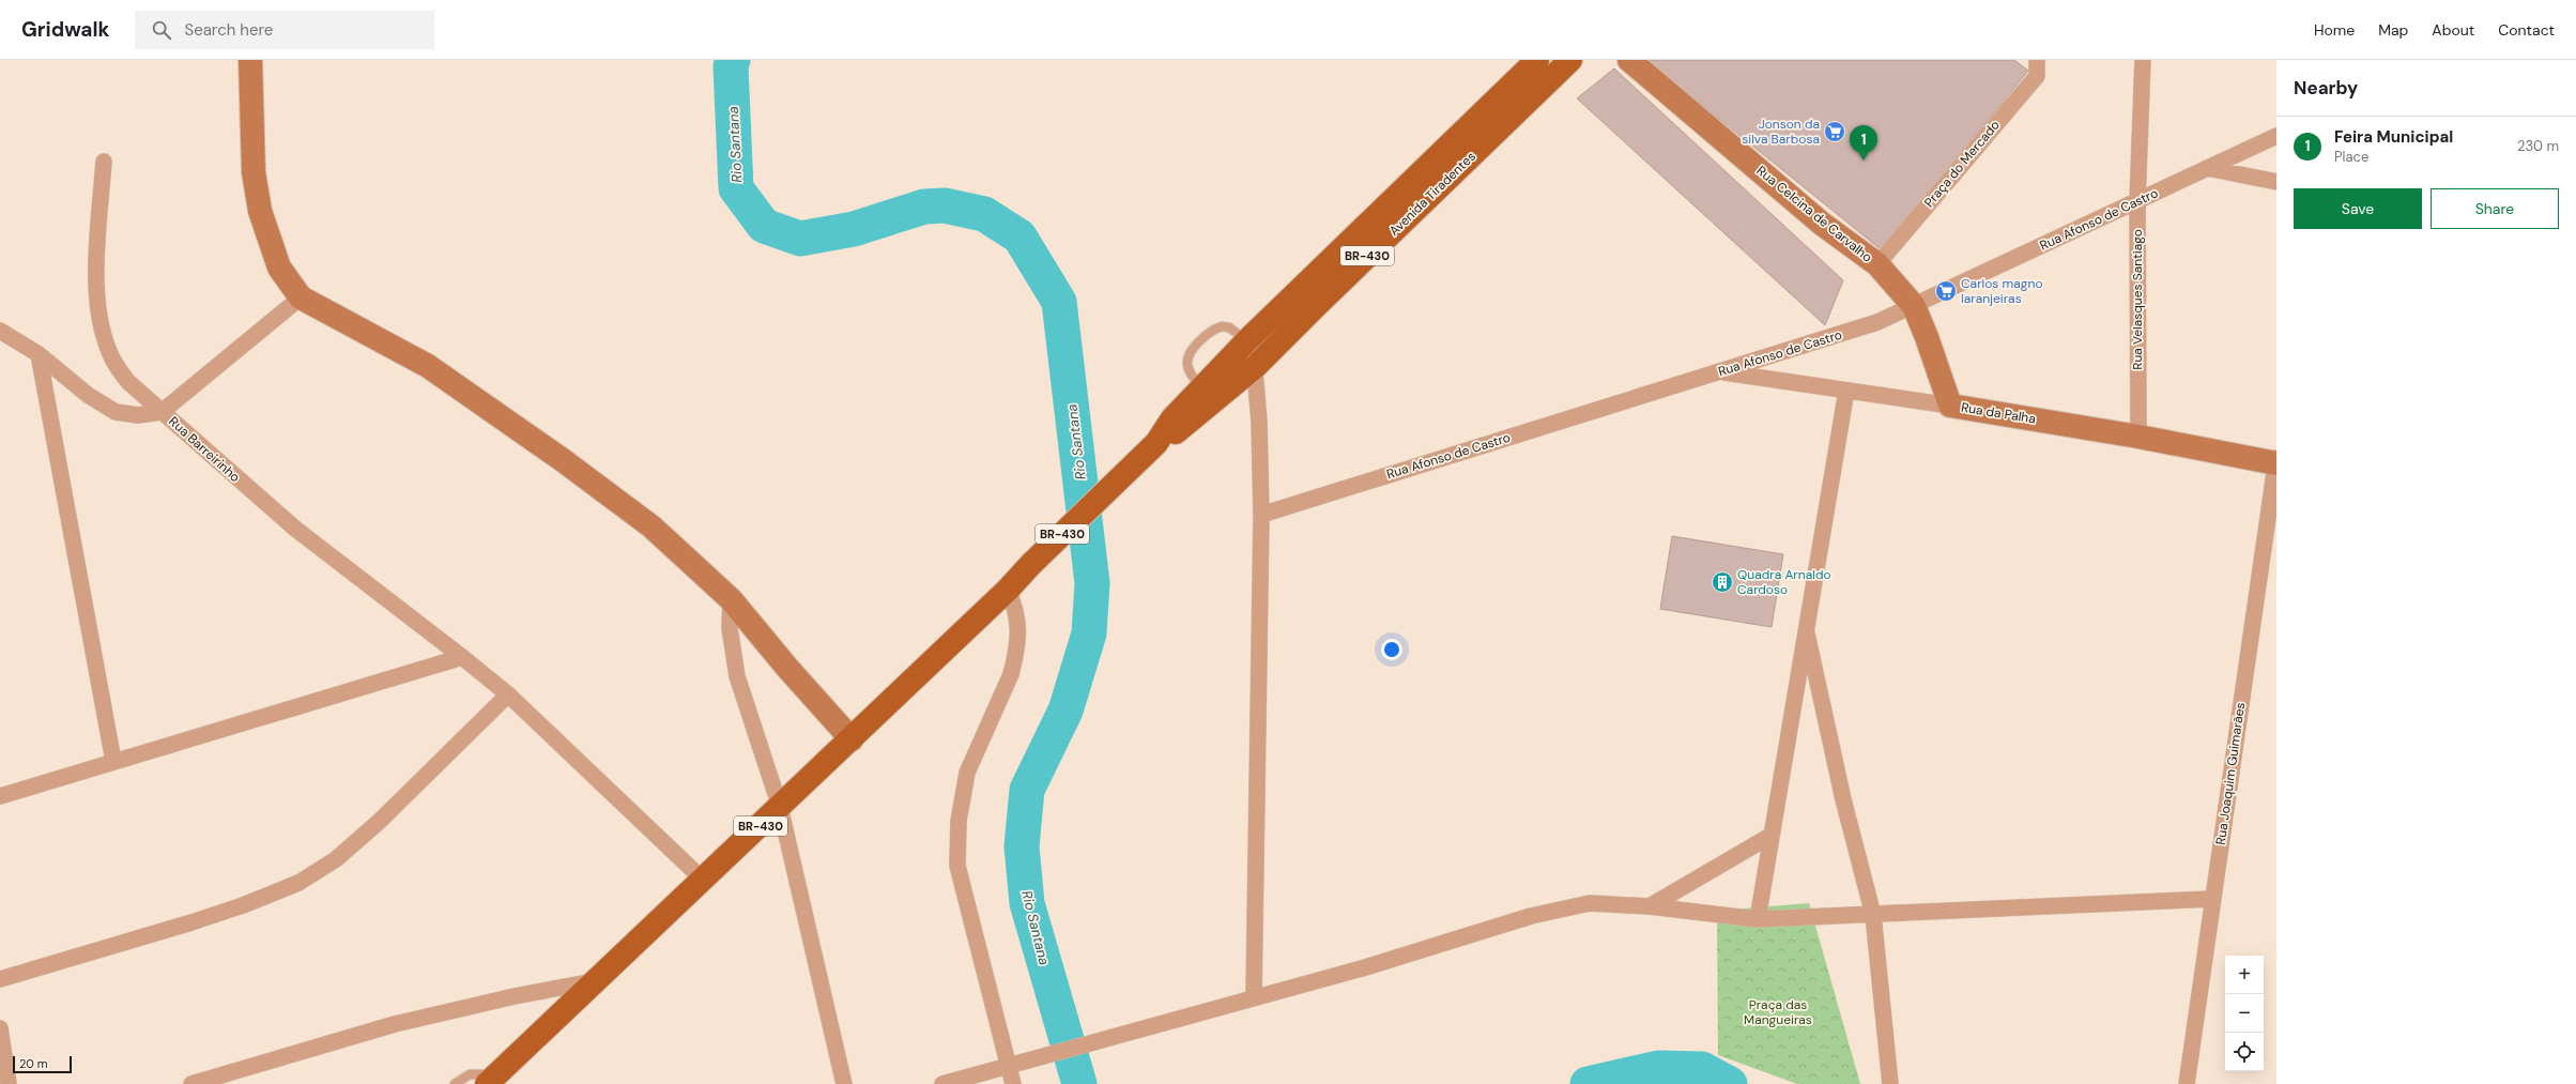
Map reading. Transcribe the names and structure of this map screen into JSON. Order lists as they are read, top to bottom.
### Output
{
  "streets": {
    "main road": ["Avenida Tiradentes", "BR-430"],
    "street": [
      "Praça do Mercado",
      "Rua Celcina de Carvalho",
      "Rua Afonso de Castro",
      "Rua Velasques Santiago",
      "Rua da Palha",
      "Rua Barreirinho",
      "Rua Joaquim Guimarães"
    ]
  },
  "crossings": [
    ["Praça do Mercado", "Rua Celcina de Carvalho"],
    ["Avenida Tiradentes", "BR-430"],
    ["Rua Celcina de Carvalho", "Rua Afonso de Castro"],
    ["Rua Celcina de Carvalho", "Rua da Palha"],
    ["Rua Afonso de Castro", "Rua Velasques Santiago"],
    ["Rua Afonso de Castro", "Rua da Palha"],
    ["BR-430", "Rua Barreirinho"],
    ["Rua Velasques Santiago", "Rua da Palha"],
    ["Rua da Palha", "Rua Joaquim Guimarães"]
  ],
  "water": ["Rio Santana"],
  "parks": ["Praça das Mangueiras"],
  "places": {
    "supermarket": ["Jonson da silva Barbosa", "Carlos magno laranjeiras"],
    "building": ["Quadra Arnaldo Cardoso"]
  },
  "scale_bar": "20 m",
  "page": {
    "header": "Gridwalk",
    "search": "Search here",
    "nav": [
      "Home",
      "Map",
      "About",
      "Contact"
    ],
    "heading": "Nearby",
    "list": [
      {
        "mark": "1",
        "name": "Feira Municipal",
        "note": "Place",
        "value": "230 m"
      }
    ],
    "pins": "1",
    "buttons": ["Save", "Share"],
    "map_buttons": ["+", "−"],
    "scale": "20 m"
  }
}
